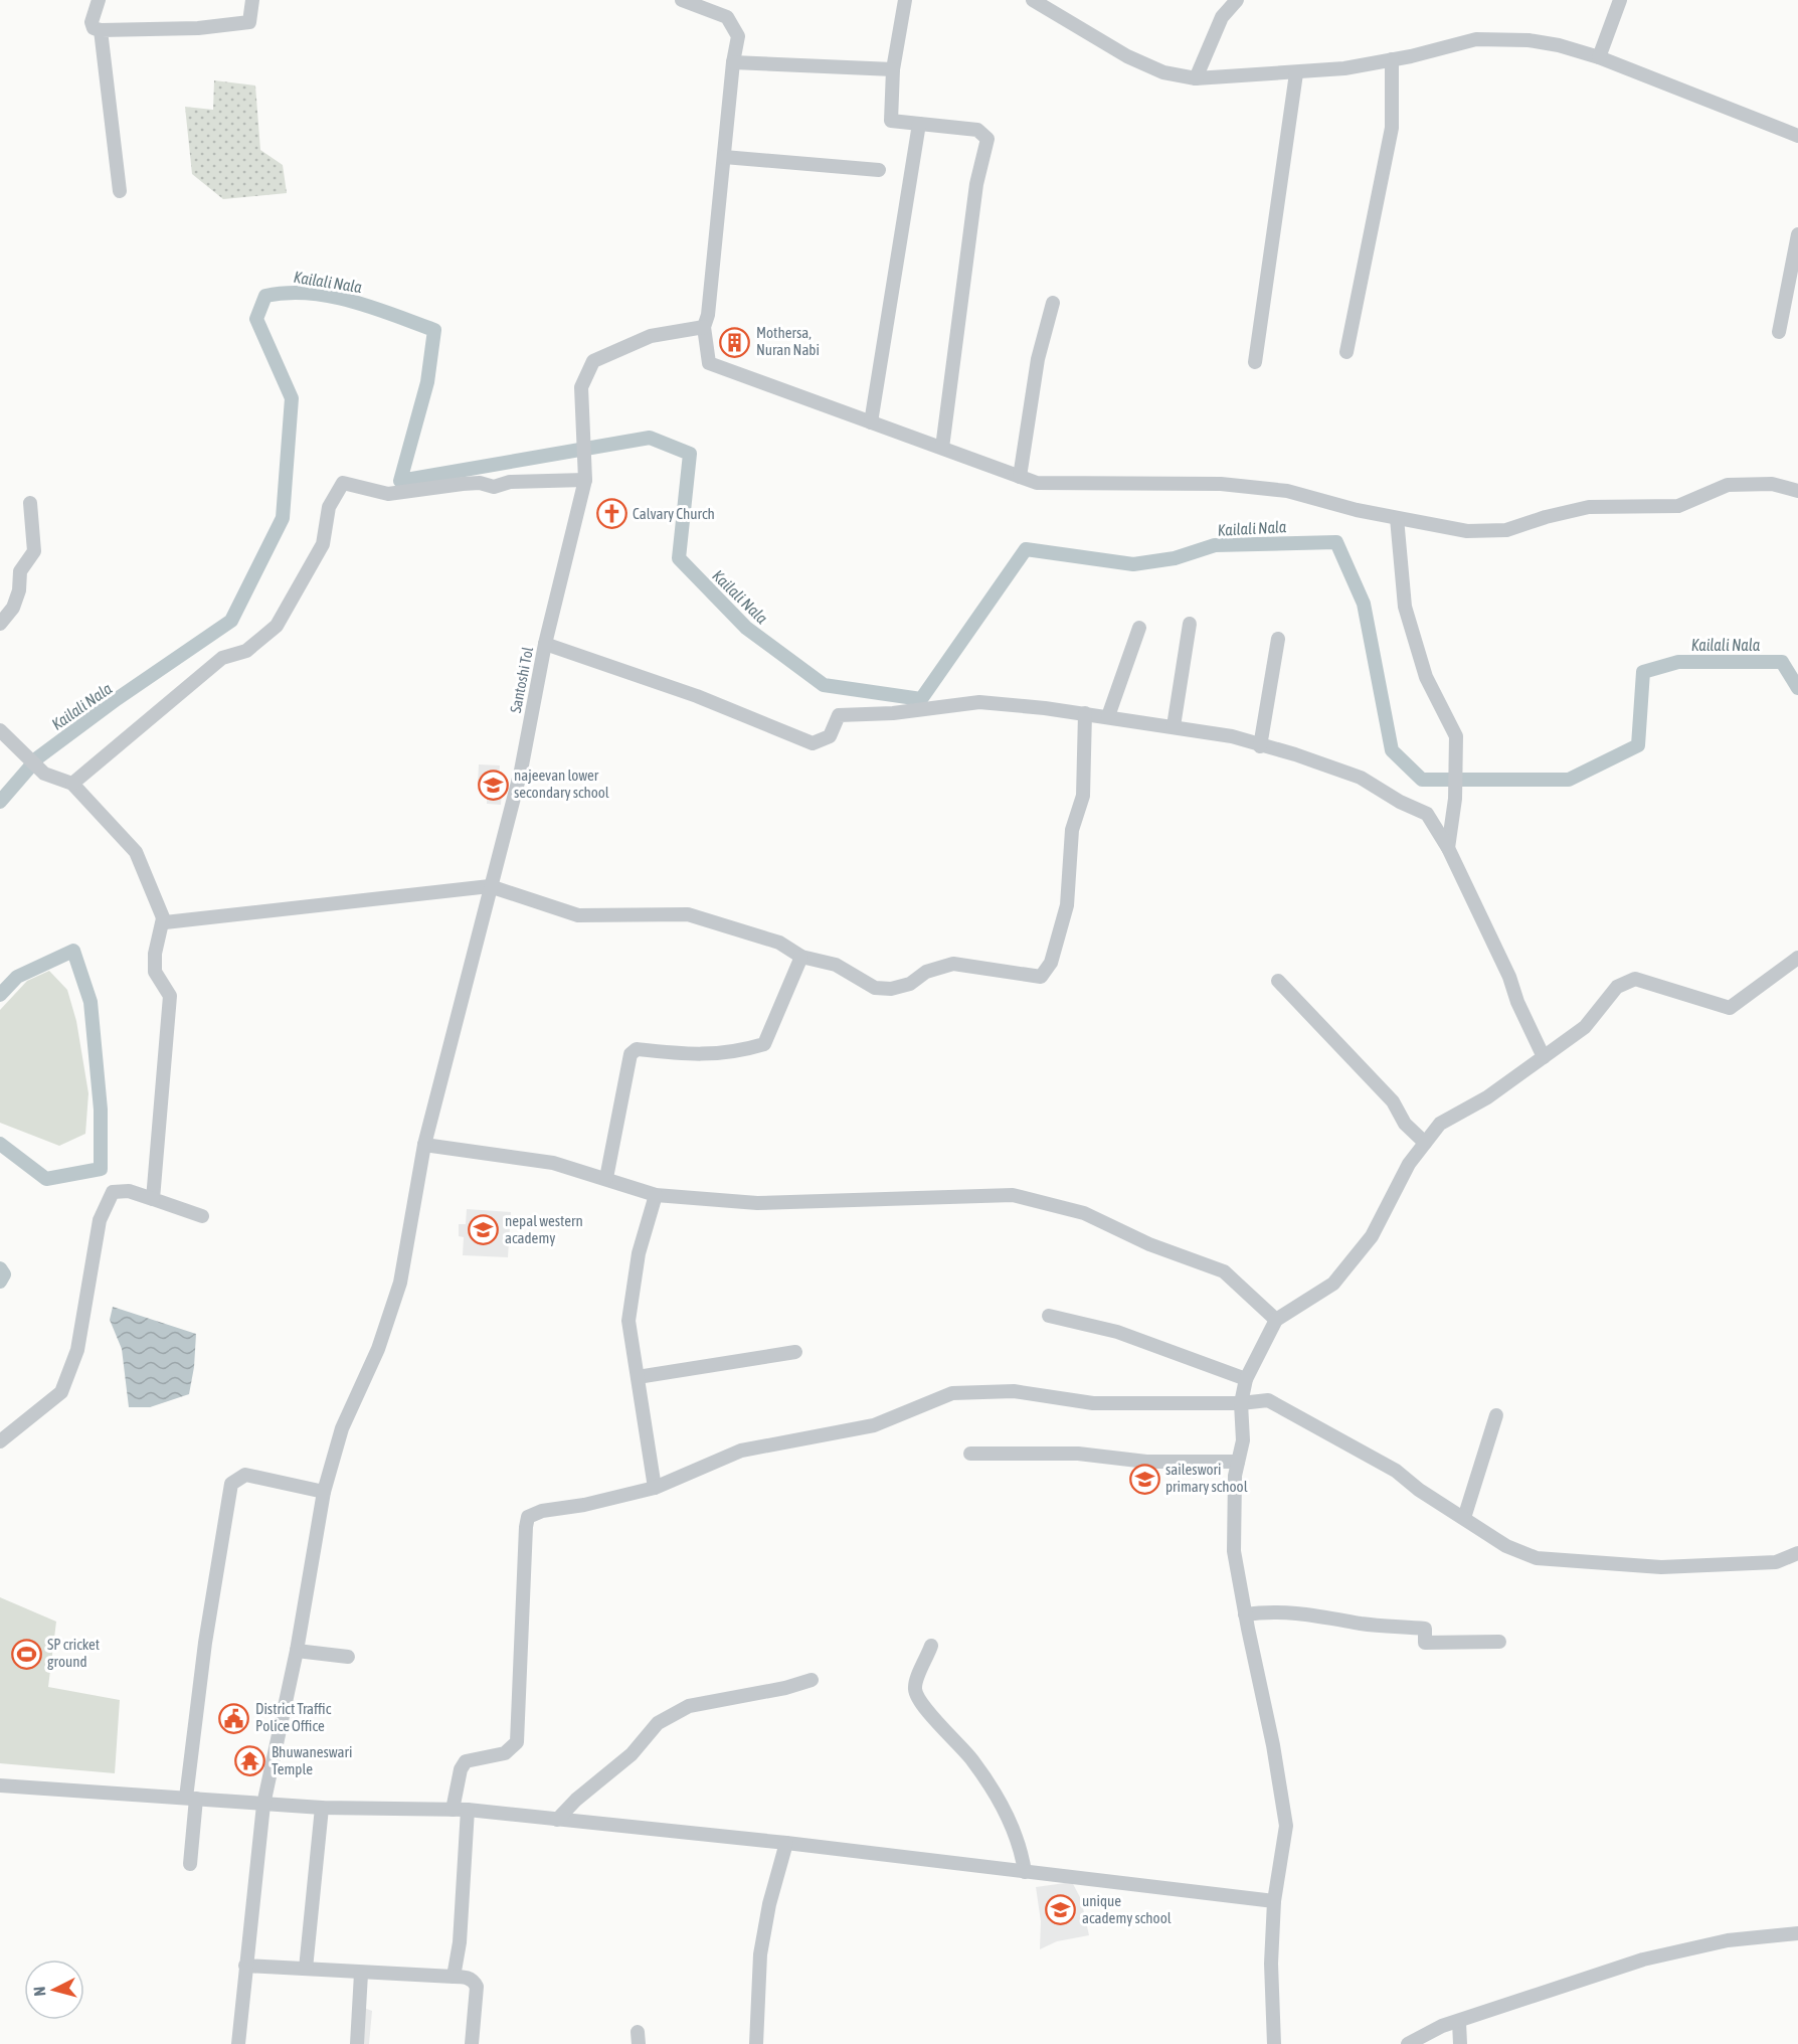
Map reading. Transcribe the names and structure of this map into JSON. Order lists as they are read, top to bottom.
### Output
{
  "streets": {
    "street": ["Santoshi Tol"]
  },
  "water": ["Kailali Nala"],
  "places": {
    "building": ["Mothersa, Nuran Nabi"],
    "church": ["Calvary Church"],
    "school or university": [
      "najeevan lower secondary school",
      "nepal western academy",
      "saileswori primary school",
      "unique academy school"
    ],
    "sports": ["SP cricket ground"],
    "public building": ["District Traffic Police Office"],
    "temple": ["Bhuwaneswari Temple"]
  },
  "north": "left"
}
